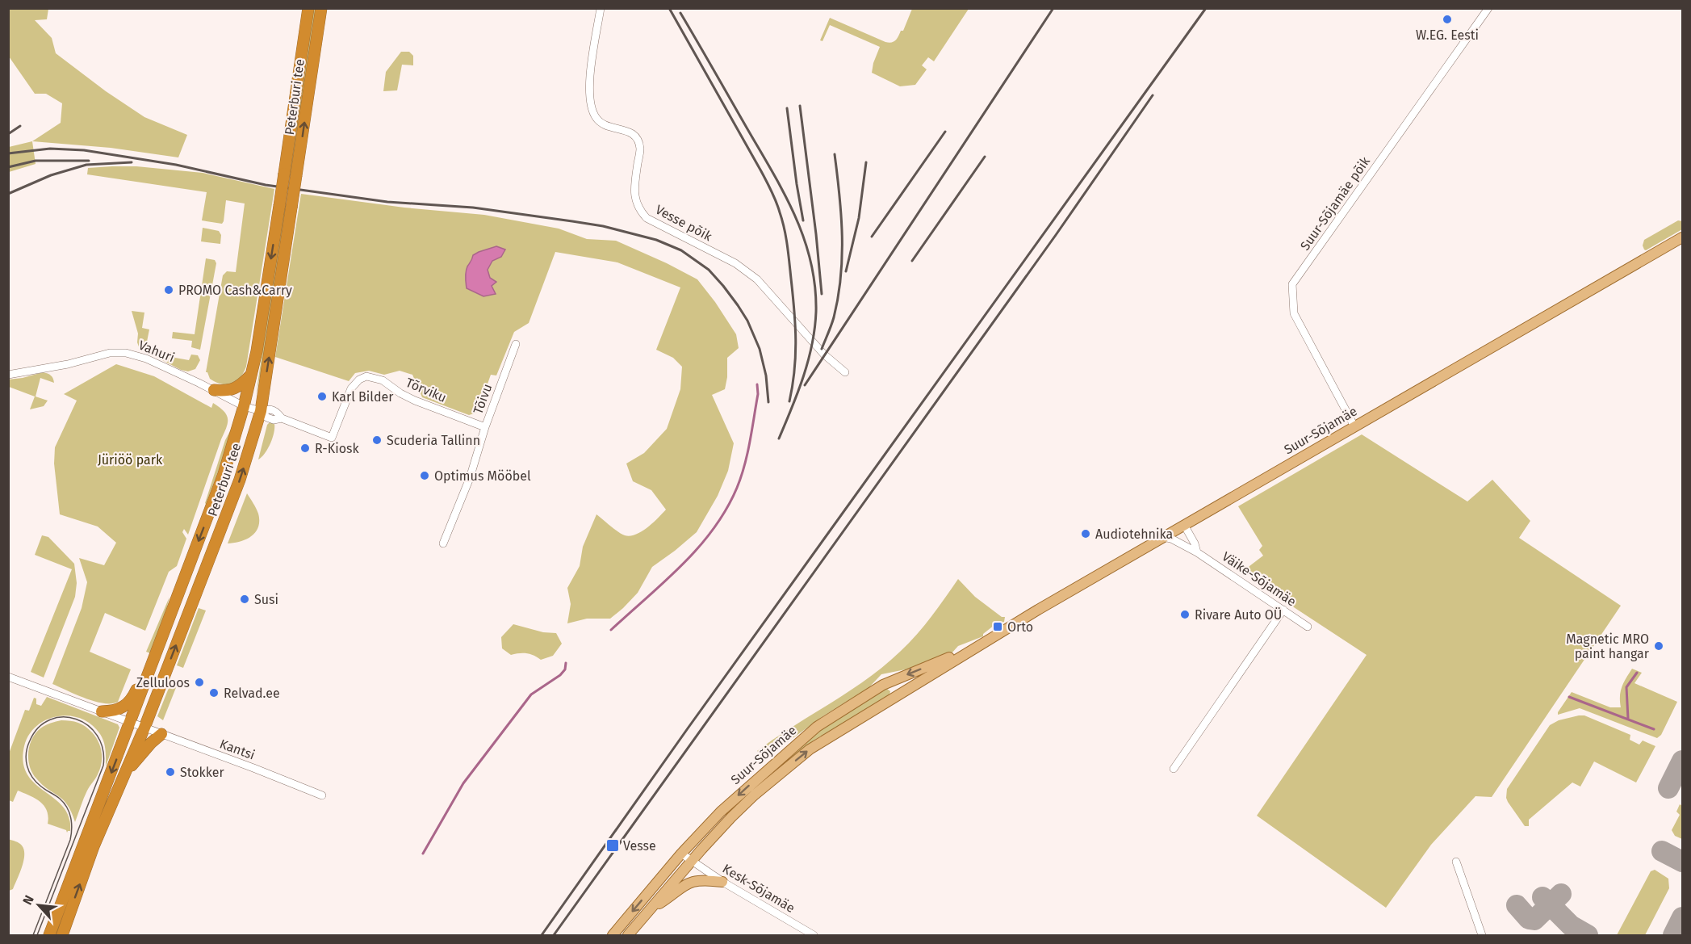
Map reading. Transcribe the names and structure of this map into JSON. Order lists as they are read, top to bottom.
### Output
{
  "streets": {
    "highway": ["Peterburi tee"],
    "main road": ["Suur-Sõjamäe"],
    "street": [
      "Suur-Sõjamäe põik",
      "Vesse põik",
      "Vahuri",
      "Tõrviku",
      "Tõivu",
      "Väike-Sõjamäe",
      "Kantsi",
      "Kesk-Sõjamäe"
    ]
  },
  "crossings": [
    ["Peterburi tee", "Vahuri"],
    ["Peterburi tee", "Kantsi"],
    ["Suur-Sõjamäe põik", "Suur-Sõjamäe"],
    ["Vahuri", "Tõrviku"],
    ["Tõrviku", "Tõivu"],
    ["Suur-Sõjamäe", "Väike-Sõjamäe"],
    ["Suur-Sõjamäe", "Kesk-Sõjamäe"]
  ],
  "parks": ["Jüriöö park"],
  "places": {
    "other": [
      "W.EG. Eesti",
      "PROMO Cash&Carry",
      "Karl Bilder",
      "Scuderia Tallinn",
      "R-Kiosk",
      "Optimus Mööbel",
      "Audiotehnika",
      "Susi",
      "Rivare Auto OÜ",
      "Magnetic MRO paint hangar",
      "Zelluloos",
      "Relvad.ee",
      "Stokker"
    ],
    "transit": ["Orto", "Vesse"]
  },
  "north": "top left"
}
